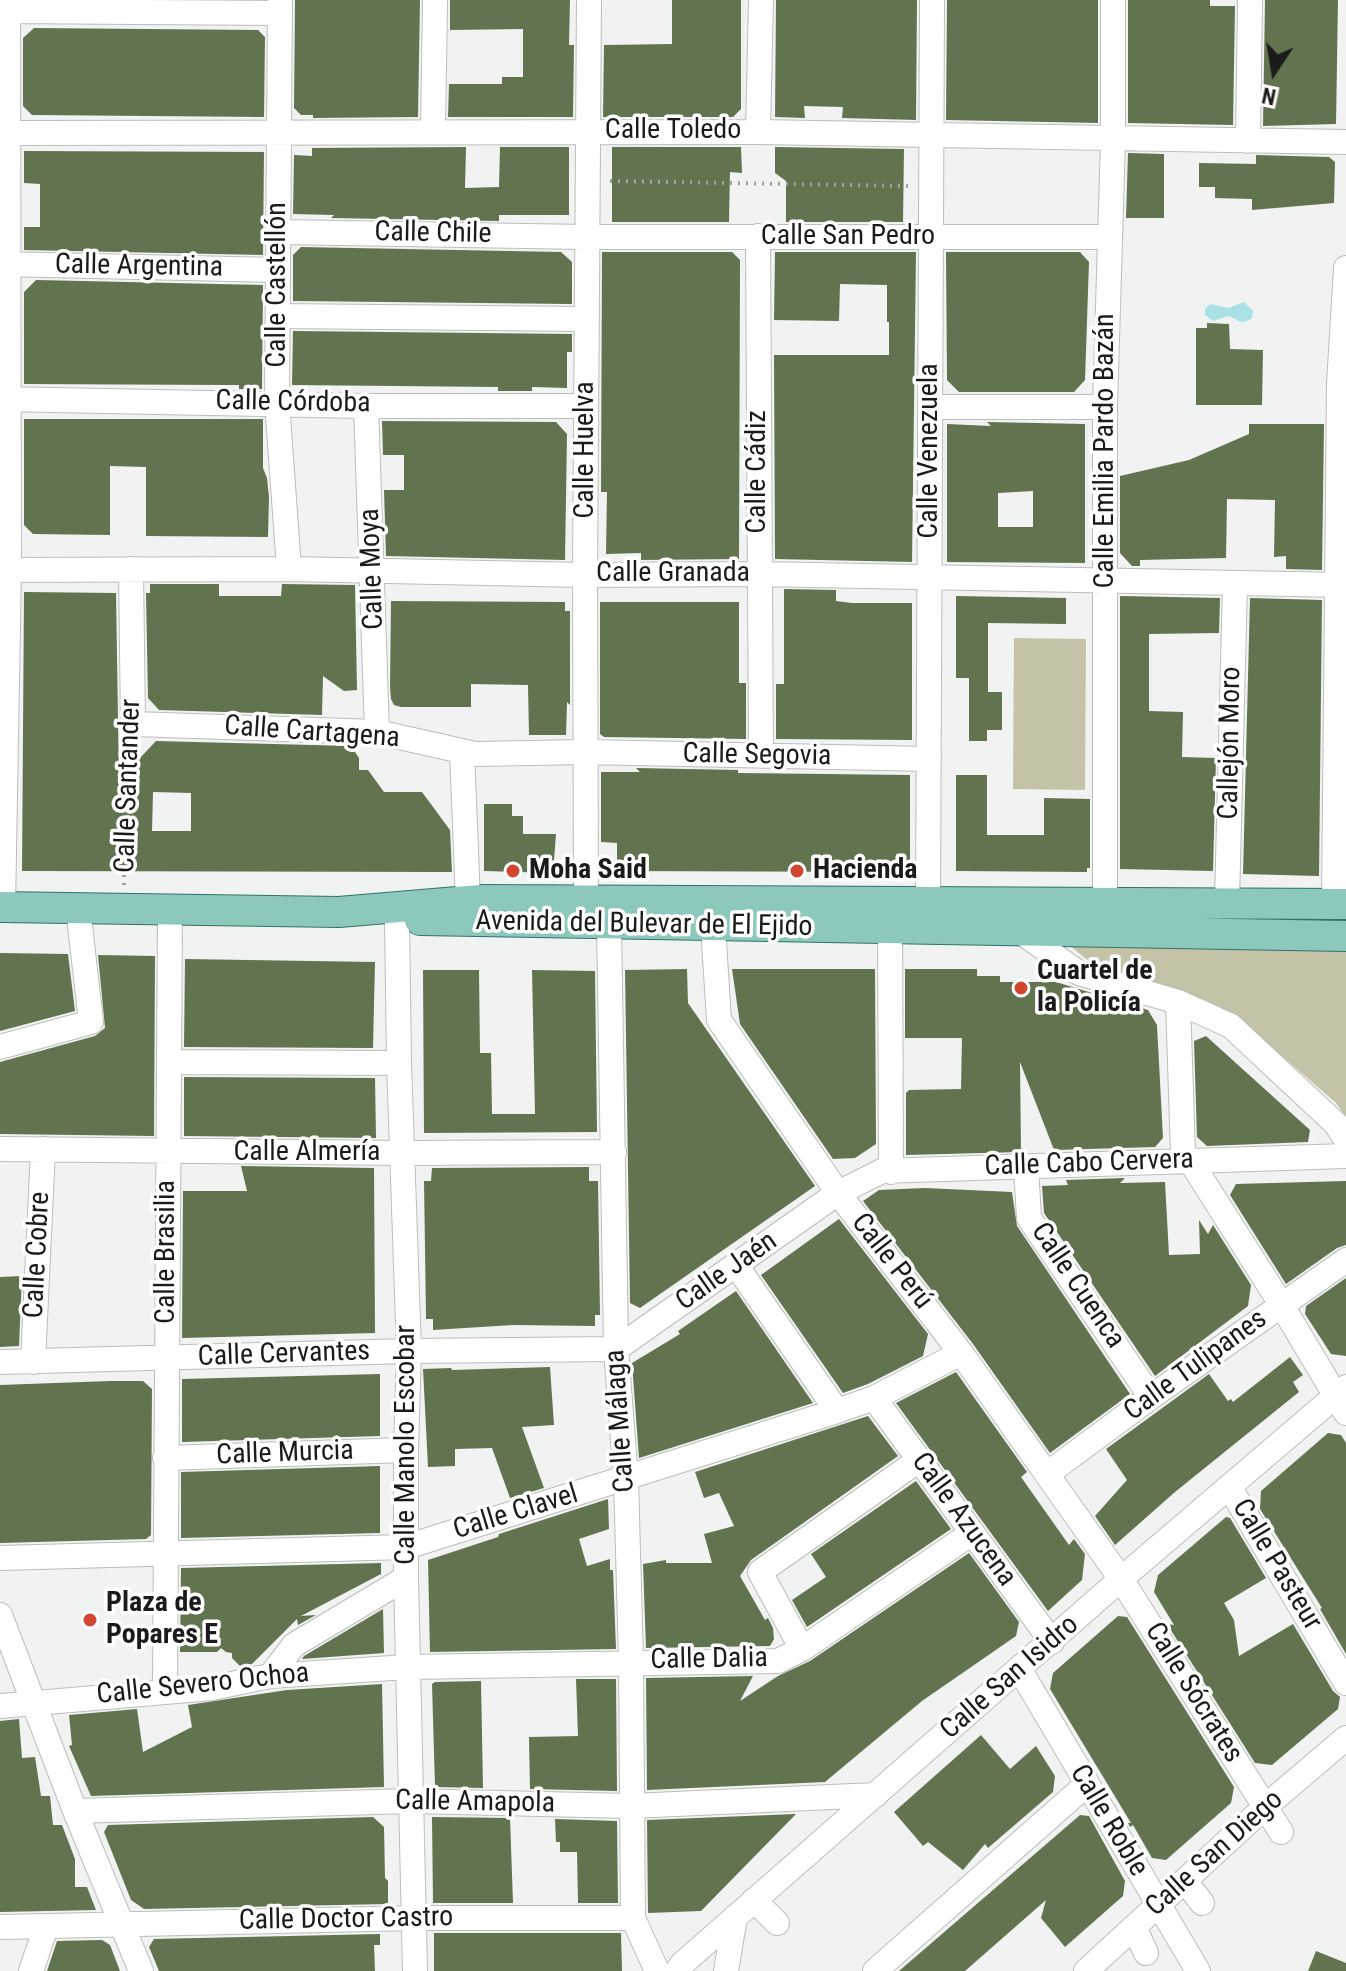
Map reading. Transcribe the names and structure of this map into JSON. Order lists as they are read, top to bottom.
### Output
{
  "streets": {
    "main road": ["Avenida del Bulevar de El Ejido"],
    "street": [
      "Calle Toledo",
      "Calle Chile",
      "Calle San Pedro",
      "Calle Argentina",
      "Calle Castellón",
      "Calle Córdoba",
      "Calle Huelva",
      "Calle Venezuela",
      "Calle Emilia Pardo Bazán",
      "Calle Cádiz",
      "Calle Moya",
      "Calle Granada",
      "Calle Cartagena",
      "Callejón Moro",
      "Calle Segovia",
      "Calle Santander",
      "Calle Almería",
      "Calle Cabo Cervera",
      "Calle Brasilia",
      "Calle Cobre",
      "Calle Perú",
      "Calle Jaén",
      "Calle Cuenca",
      "Calle Cervantes",
      "Calle Tulipanes",
      "Calle Málaga",
      "Calle Manolo Escobar",
      "Calle Murcia",
      "Calle Clavel",
      "Calle Azucena",
      "Calle Pasteur",
      "Calle Dalia",
      "Calle San Isidro",
      "Calle Severo Ochoa",
      "Calle Sócrates",
      "Calle Amapola",
      "Calle Roble",
      "Calle San Diego",
      "Calle Doctor Castro"
    ]
  },
  "crossings": [
    ["Calle Toledo", "Calle Castellón"],
    ["Calle Toledo", "Calle Huelva"],
    ["Calle Toledo", "Calle Venezuela"],
    ["Calle Toledo", "Calle Emilia Pardo Bazán"],
    ["Calle Chile", "Calle San Pedro"],
    ["Calle Chile", "Calle Castellón"],
    ["Calle Chile", "Calle Huelva"],
    ["Calle San Pedro", "Calle Huelva"],
    ["Calle San Pedro", "Calle Venezuela"],
    ["Calle San Pedro", "Calle Emilia Pardo Bazán"],
    ["Calle San Pedro", "Calle Cádiz"],
    ["Calle Argentina", "Calle Castellón"],
    ["Calle Castellón", "Calle Córdoba"],
    ["Calle Castellón", "Calle Granada"],
    ["Calle Córdoba", "Calle Huelva"],
    ["Calle Córdoba", "Calle Moya"],
    ["Calle Huelva", "Calle Granada"],
    ["Calle Huelva", "Calle Cartagena"],
    ["Calle Huelva", "Calle Segovia"],
    ["Calle Huelva", "Avenida del Bulevar de El Ejido"],
    ["Calle Venezuela", "Calle Granada"],
    ["Calle Venezuela", "Calle Segovia"],
    ["Calle Venezuela", "Avenida del Bulevar de El Ejido"],
    ["Calle Emilia Pardo Bazán", "Calle Granada"],
    ["Calle Emilia Pardo Bazán", "Avenida del Bulevar de El Ejido"],
    ["Calle Cádiz", "Calle Granada"],
    ["Calle Cádiz", "Calle Segovia"],
    ["Calle Moya", "Calle Granada"],
    ["Calle Moya", "Calle Cartagena"],
    ["Calle Granada", "Callejón Moro"],
    ["Calle Granada", "Calle Santander"],
    ["Calle Cartagena", "Calle Segovia"],
    ["Calle Cartagena", "Calle Santander"],
    ["Callejón Moro", "Avenida del Bulevar de El Ejido"],
    ["Calle Santander", "Avenida del Bulevar de El Ejido"],
    ["Avenida del Bulevar de El Ejido", "Calle Brasilia"],
    ["Avenida del Bulevar de El Ejido", "Calle Perú"],
    ["Avenida del Bulevar de El Ejido", "Calle Málaga"],
    ["Avenida del Bulevar de El Ejido", "Calle Manolo Escobar"],
    ["Calle Almería", "Calle Brasilia"],
    ["Calle Almería", "Calle Cobre"],
    ["Calle Almería", "Calle Málaga"],
    ["Calle Almería", "Calle Manolo Escobar"],
    ["Calle Cabo Cervera", "Calle Perú"],
    ["Calle Cabo Cervera", "Calle Jaén"],
    ["Calle Cabo Cervera", "Calle Cuenca"],
    ["Calle Brasilia", "Calle Cervantes"],
    ["Calle Brasilia", "Calle Murcia"],
    ["Calle Brasilia", "Calle Clavel"],
    ["Calle Brasilia", "Calle Severo Ochoa"],
    ["Calle Cobre", "Calle Cervantes"],
    ["Calle Perú", "Calle Jaén"],
    ["Calle Perú", "Calle Tulipanes"],
    ["Calle Perú", "Calle Clavel"],
    ["Calle Perú", "Calle San Isidro"],
    ["Calle Perú", "Calle Sócrates"],
    ["Calle Jaén", "Calle Cervantes"],
    ["Calle Jaén", "Calle Málaga"],
    ["Calle Cuenca", "Calle Tulipanes"],
    ["Calle Cervantes", "Calle Málaga"],
    ["Calle Cervantes", "Calle Manolo Escobar"],
    ["Calle Málaga", "Calle Clavel"],
    ["Calle Málaga", "Calle Dalia"],
    ["Calle Málaga", "Calle Amapola"],
    ["Calle Málaga", "Calle Doctor Castro"],
    ["Calle Manolo Escobar", "Calle Murcia"],
    ["Calle Manolo Escobar", "Calle Clavel"],
    ["Calle Manolo Escobar", "Calle Dalia"],
    ["Calle Manolo Escobar", "Calle Severo Ochoa"],
    ["Calle Manolo Escobar", "Calle Amapola"],
    ["Calle Manolo Escobar", "Calle Doctor Castro"],
    ["Calle Clavel", "Calle Azucena"],
    ["Calle Azucena", "Calle Dalia"],
    ["Calle Azucena", "Calle San Isidro"],
    ["Calle Pasteur", "Calle San Isidro"],
    ["Calle Dalia", "Calle Severo Ochoa"],
    ["Calle San Isidro", "Calle Sócrates"],
    ["Calle San Isidro", "Calle Amapola"],
    ["Calle San Isidro", "Calle Roble"],
    ["Calle Sócrates", "Calle San Diego"],
    ["Calle Roble", "Calle San Diego"]
  ],
  "places": [
    "Moha Said",
    "Hacienda",
    "Cuartel de la Policía",
    "Plaza de Popares E"
  ],
  "north": "bottom"
}
